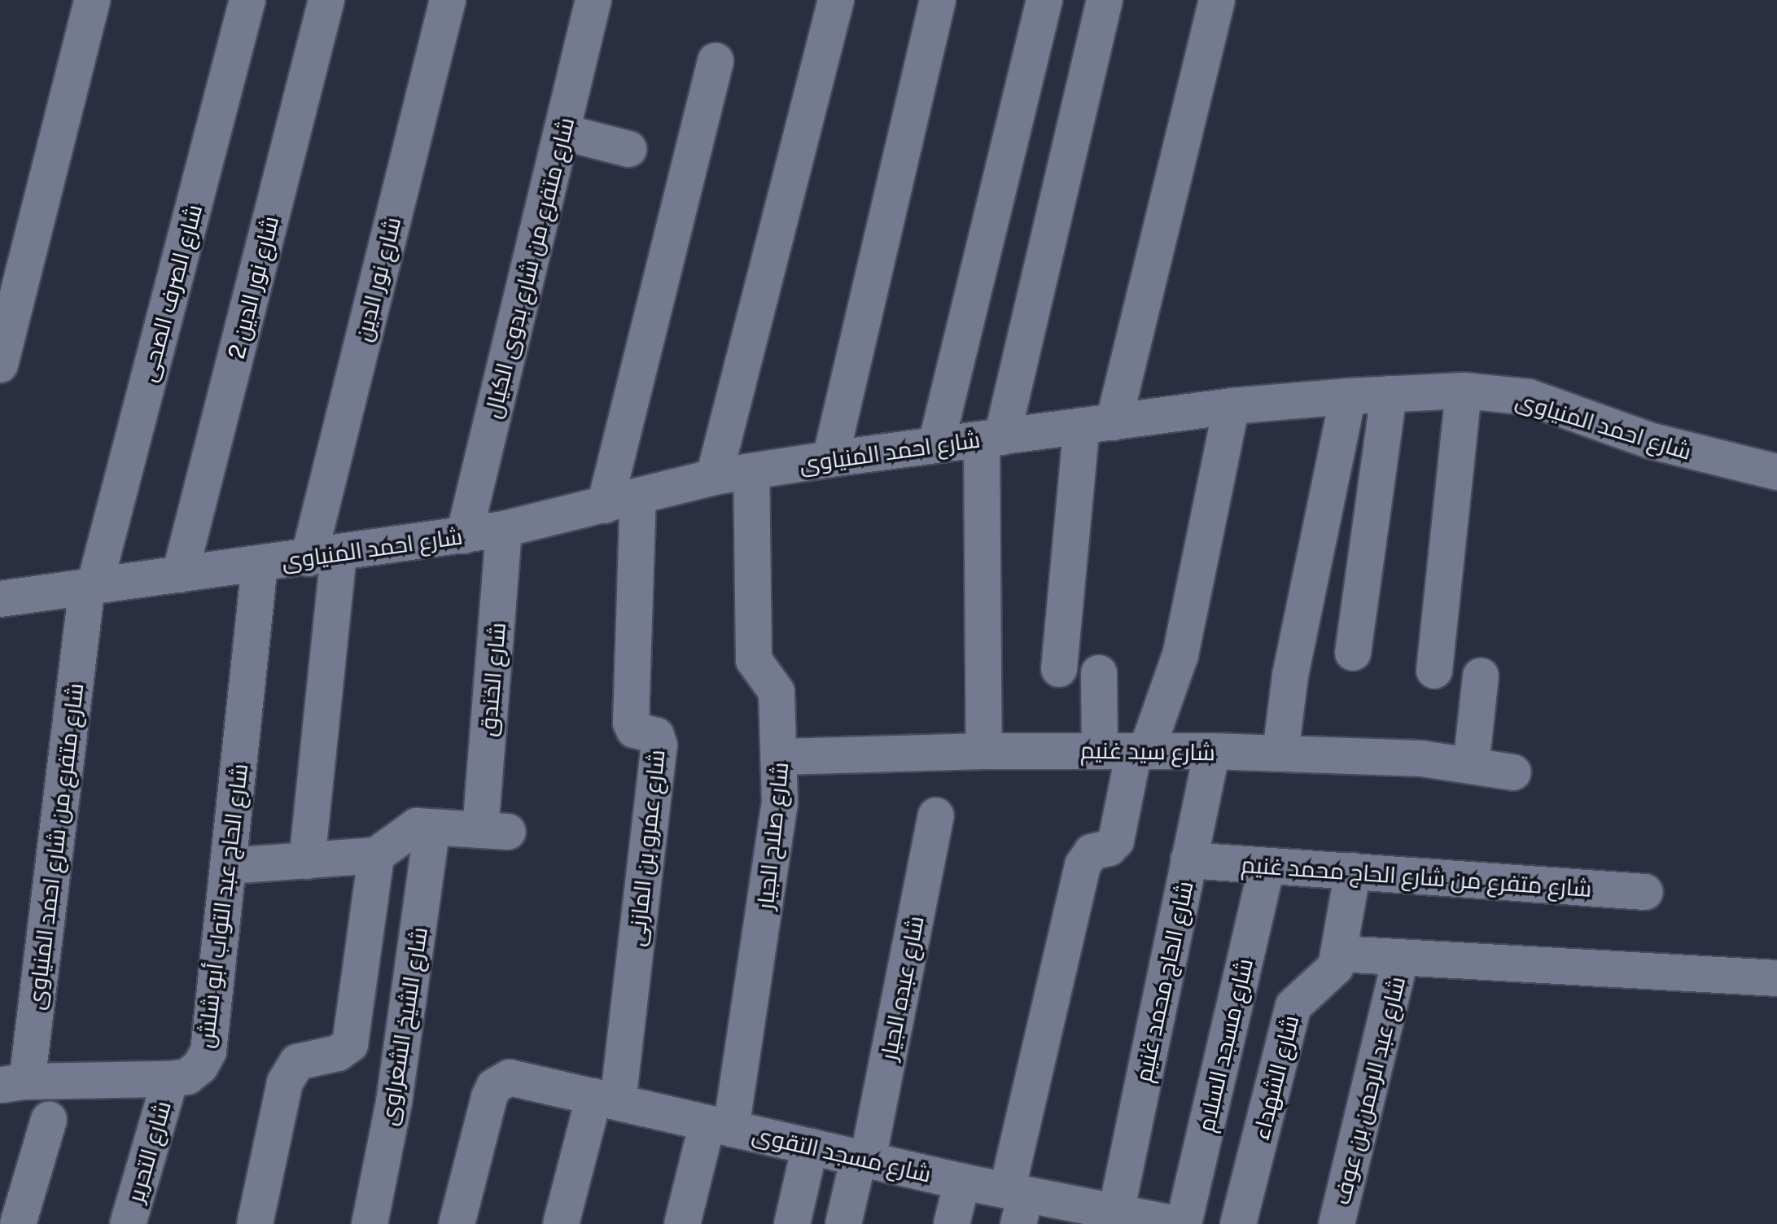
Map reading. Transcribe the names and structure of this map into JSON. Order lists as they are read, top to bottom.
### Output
{
  "streets": {
    "street": [
      "شارع متفرع من شارع بدوى الكيال",
      "شارع نور الدين",
      "شارع نور الدين 2",
      "شارع الصرف الصحى",
      "شارع احمد المنياوى",
      "شارع الخندق",
      "شارع سيد غنيم",
      "شارع صلاح الجيار",
      "شارع متفرع من شارع احمد المنياوى",
      "شارع عمرو بن المازنى",
      "شارع متفرع من شارع الحاج محمد غنيم",
      "شارع الحاج عبد التواب أبو شلش",
      "شارع الحاج محمد غنيم",
      "شارع عبده الجيار",
      "شارع الشيخ الشعراوى",
      "شارع مسجد السلام",
      "شارع الشهداء",
      "شارع عبد الرحمن بن عوف",
      "شارع التحرير",
      "شارع مسجد التقوى"
    ]
  },
  "crossings": [
    ["شارع متفرع من شارع بدوى الكيال", "شارع احمد المنياوى"],
    ["شارع نور الدين", "شارع احمد المنياوى"],
    ["شارع نور الدين 2", "شارع احمد المنياوى"],
    ["شارع الصرف الصحى", "شارع احمد المنياوى"],
    ["شارع الصرف الصحى", "شارع متفرع من شارع احمد المنياوى"],
    ["شارع احمد المنياوى", "شارع الخندق"],
    ["شارع احمد المنياوى", "شارع صلاح الجيار"],
    ["شارع احمد المنياوى", "شارع متفرع من شارع احمد المنياوى"],
    ["شارع احمد المنياوى", "شارع عمرو بن المازنى"],
    ["شارع احمد المنياوى", "شارع الحاج عبد التواب أبو شلش"],
    ["شارع الخندق", "شارع الشيخ الشعراوى"],
    ["شارع سيد غنيم", "شارع صلاح الجيار"],
    ["شارع سيد غنيم", "شارع الحاج محمد غنيم"],
    ["شارع صلاح الجيار", "شارع مسجد التقوى"],
    ["شارع متفرع من شارع احمد المنياوى", "شارع الحاج عبد التواب أبو شلش"],
    ["شارع عمرو بن المازنى", "شارع مسجد التقوى"],
    ["شارع متفرع من شارع الحاج محمد غنيم", "شارع الحاج محمد غنيم"],
    ["شارع متفرع من شارع الحاج محمد غنيم", "شارع مسجد السلام"],
    ["شارع متفرع من شارع الحاج محمد غنيم", "شارع الشهداء"],
    ["شارع الحاج عبد التواب أبو شلش", "شارع التحرير"],
    ["شارع الحاج محمد غنيم", "شارع مسجد التقوى"],
    ["شارع عبده الجيار", "شارع مسجد التقوى"]
  ]
}
